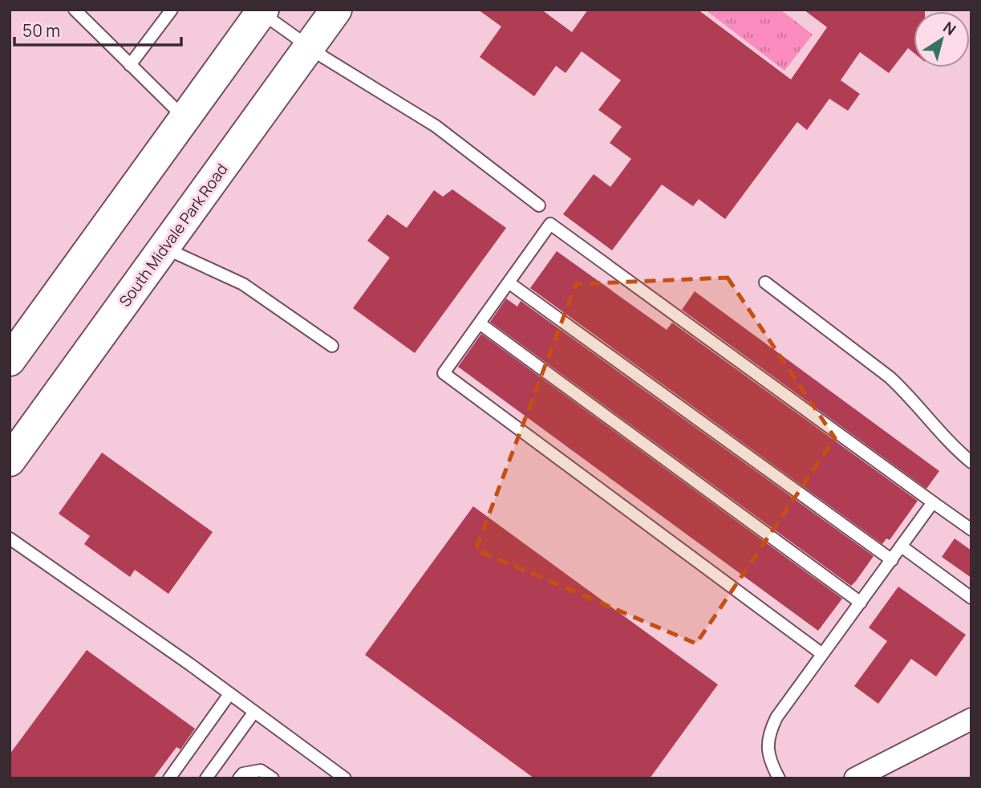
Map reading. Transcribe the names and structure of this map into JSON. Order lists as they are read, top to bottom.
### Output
{
  "streets": {
    "main road": ["South Midvale Park Road"]
  },
  "scale_bar": "50 m",
  "north": "top right"
}
